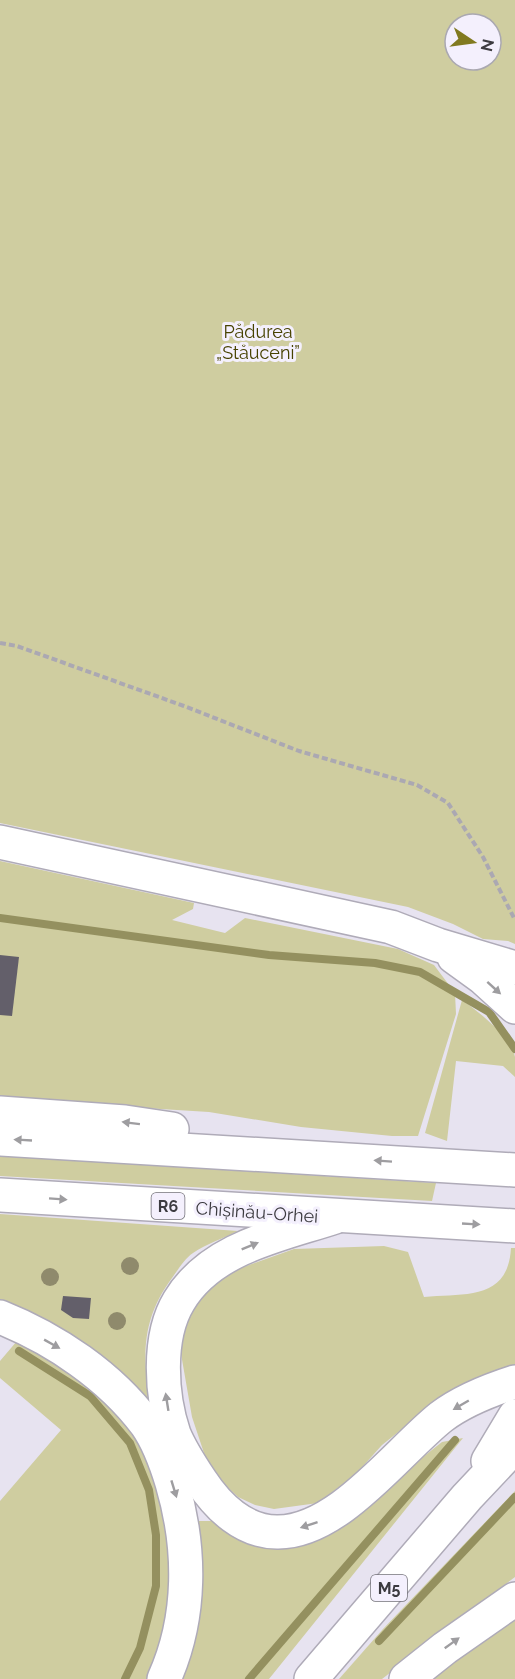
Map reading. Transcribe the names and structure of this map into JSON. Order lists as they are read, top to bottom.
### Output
{
  "streets": {
    "highway": ["R6", "Chișinău-Orhei", "M5"]
  },
  "parks": ["Pădurea „Stăuceni”"],
  "north": "right"
}
